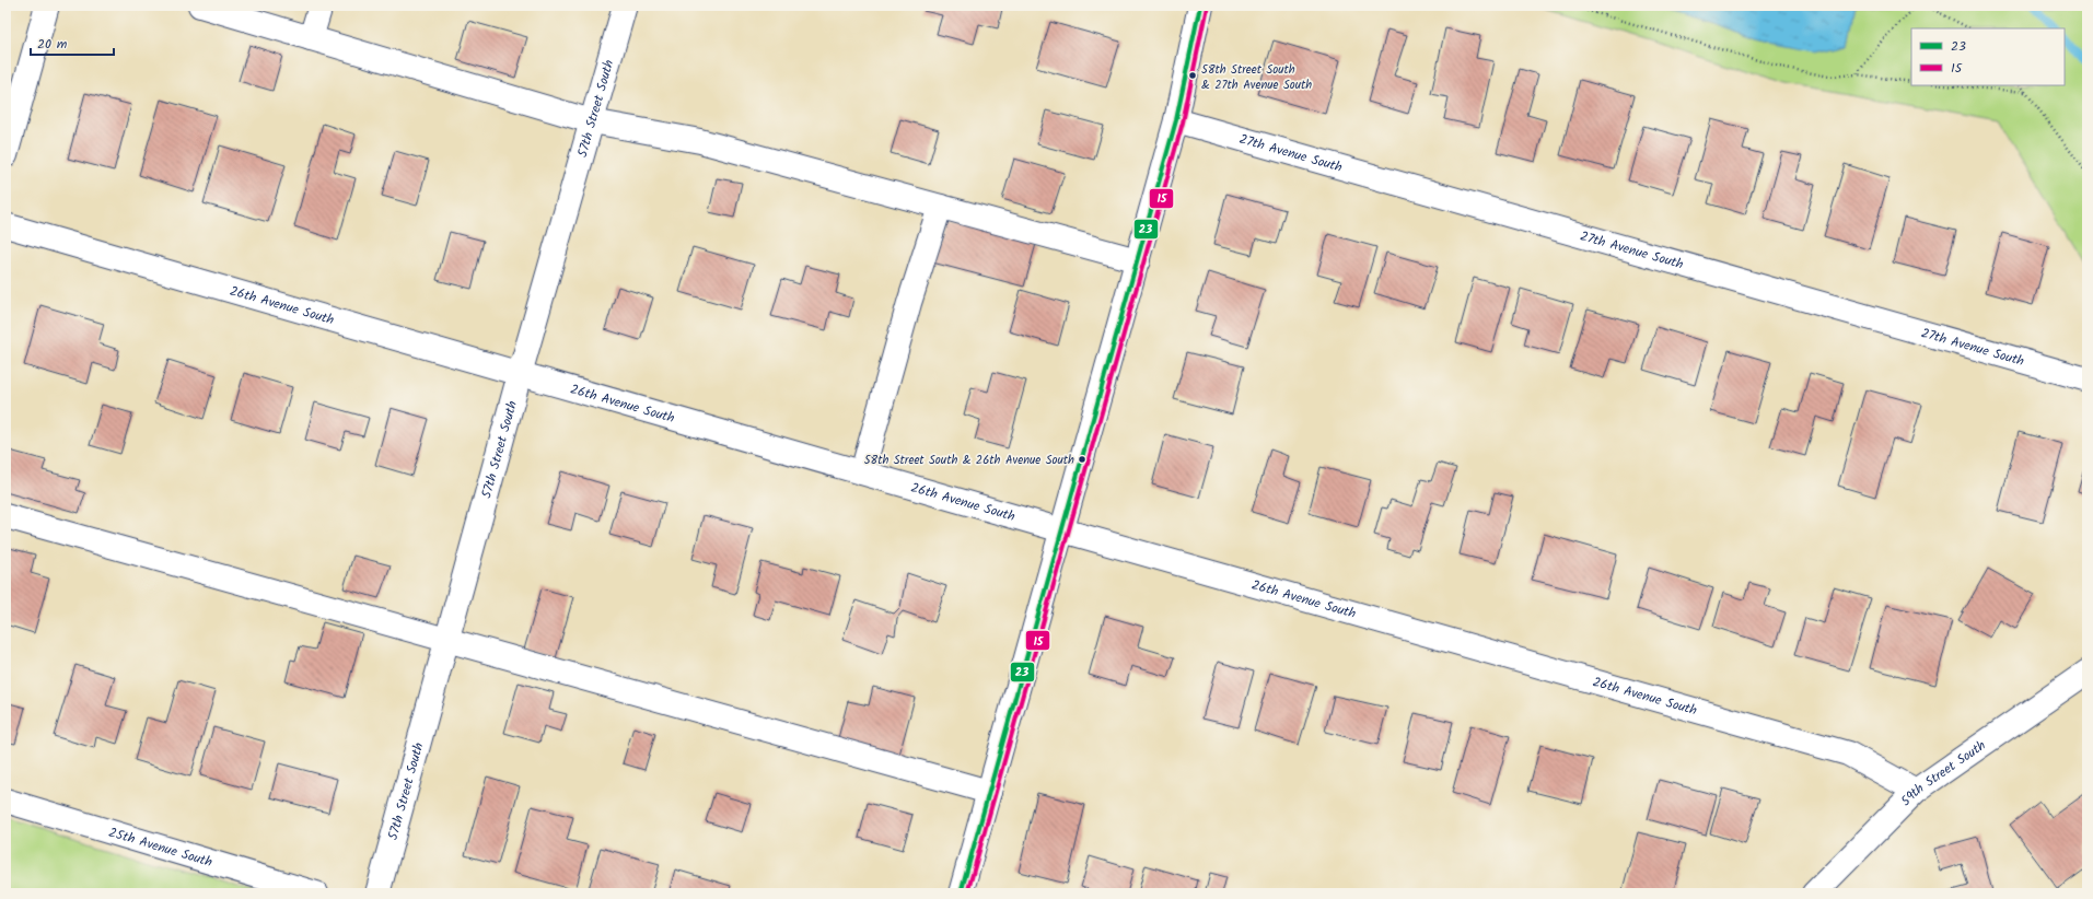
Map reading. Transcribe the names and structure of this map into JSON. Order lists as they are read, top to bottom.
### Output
{
  "streets": {
    "street": [
      "57th Street South",
      "27th Avenue South",
      "26th Avenue South",
      "59th Street South",
      "25th Avenue South"
    ]
  },
  "crossings": [
    ["57th Street South", "26th Avenue South"],
    ["26th Avenue South", "59th Street South"]
  ],
  "places": ["58th Street South & 27th Avenue South", "58th Street South & 26th Avenue South"],
  "lines": ["transit line 23", "transit line 15"],
  "legend": ["23", "15"],
  "scale_bar": "20 m"
}
